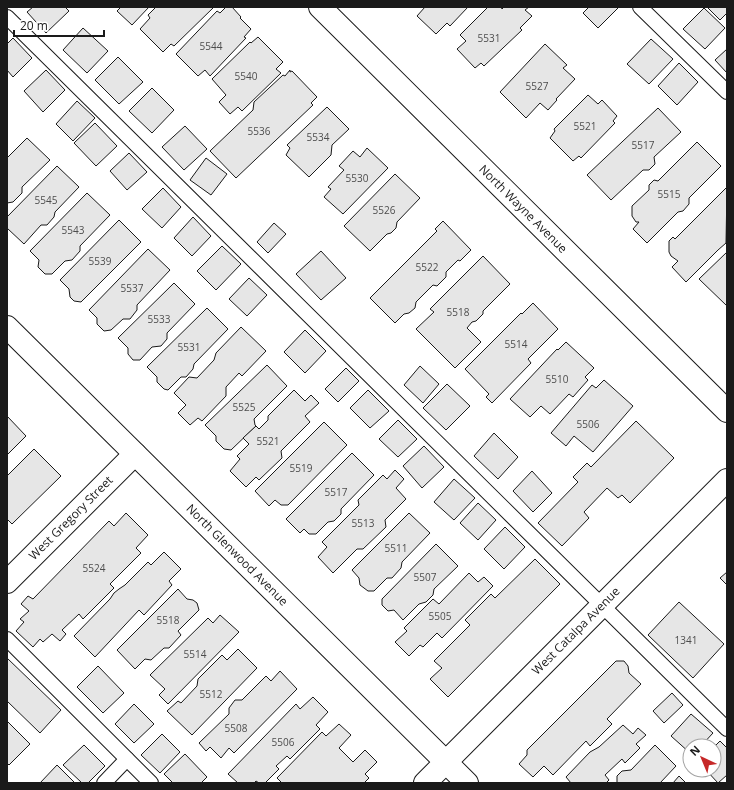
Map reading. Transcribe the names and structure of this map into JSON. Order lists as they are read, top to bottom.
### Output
{
  "streets": {
    "street": [
      "North Wayne Avenue",
      "West Gregory Street",
      "North Glenwood Avenue",
      "West Catalpa Avenue"
    ]
  },
  "crossings": [
    ["West Gregory Street", "North Glenwood Avenue"],
    ["North Glenwood Avenue", "West Catalpa Avenue"]
  ],
  "house_numbers": [
    "5531",
    "5544",
    "5540",
    "5527",
    "5521",
    "5536",
    "5534",
    "5517",
    "5530",
    "5515",
    "5545",
    "5526",
    "5543",
    "5539",
    "5522",
    "5537",
    "5518",
    "5533",
    "5514",
    "5531",
    "5510",
    "5525",
    "5506",
    "5521",
    "5519",
    "5517",
    "5513",
    "5511",
    "5524",
    "5507",
    "5505",
    "5518",
    "1341",
    "5514",
    "5512",
    "5508",
    "5506"
  ],
  "scale_bar": "20 m",
  "north": "top left"
}
